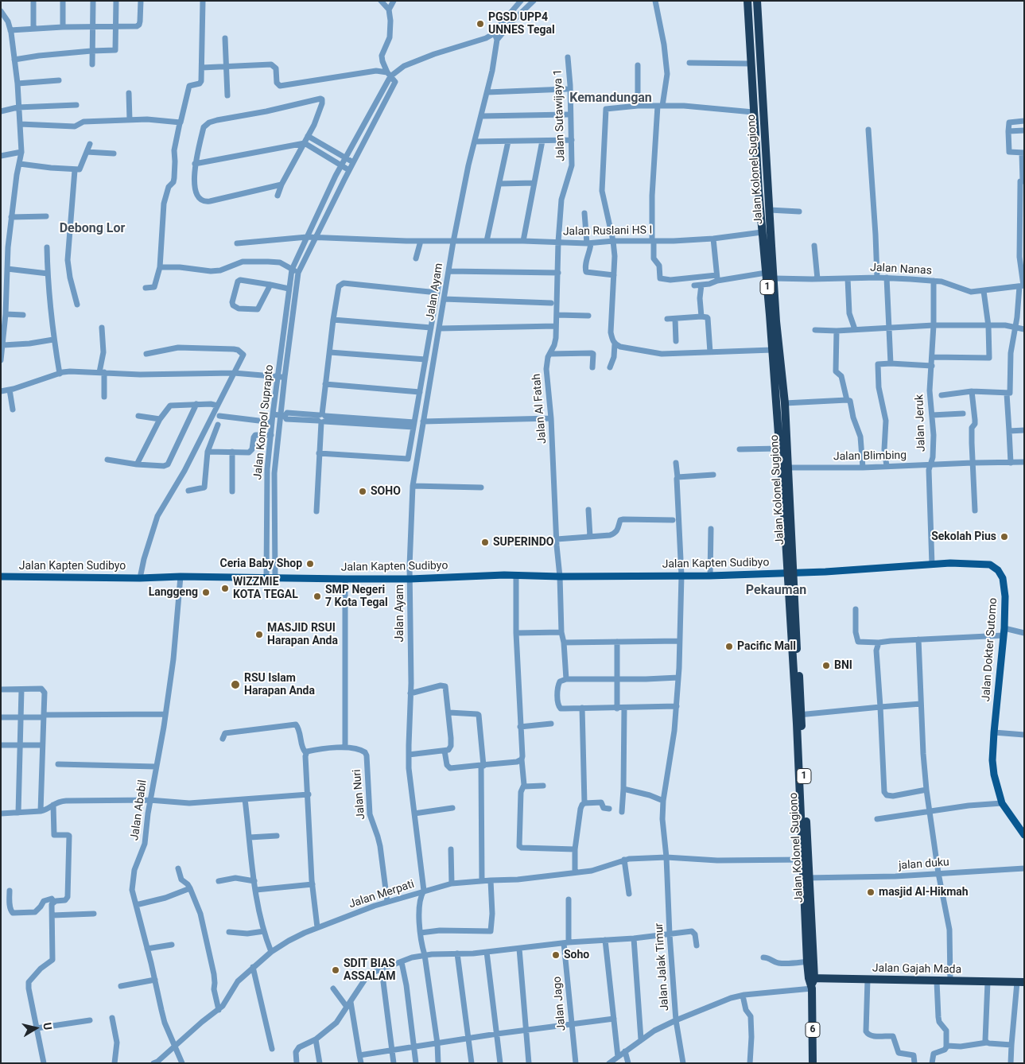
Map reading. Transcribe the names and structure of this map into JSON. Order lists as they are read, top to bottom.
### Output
{
  "streets": {
    "highway": [
      "Jalan Kolonel Sugiono",
      "1",
      "Jalan Gajah Mada",
      "6"
    ],
    "main road": ["Jalan Kapten Sudibyo", "Jalan Dokter Sutomo"],
    "street": [
      "Jalan Sutawijaya 1",
      "Jalan Ruslani HS I",
      "Jalan Nanas",
      "Jalan Ayam",
      "Jalan Al Fatah",
      "Jalan Kompol Suprapto",
      "Jalan Jeruk",
      "Jalan Blimbing",
      "Jalan Nuri",
      "Jalan Ababil",
      "jalan duku",
      "Jalan Merpati",
      "Jalan Jalak Timur",
      "Jalan Jago"
    ]
  },
  "crossings": [
    ["Jalan Sutawijaya 1", "Jalan Ruslani HS I"],
    ["Jalan Sutawijaya 1", "Jalan Al Fatah"],
    ["Jalan Kolonel Sugiono", "Jalan Ruslani HS I"],
    ["Jalan Kolonel Sugiono", "Jalan Nanas"],
    ["Jalan Kolonel Sugiono", "1"],
    ["Jalan Kolonel Sugiono", "Jalan Blimbing"],
    ["Jalan Kolonel Sugiono", "Jalan Kapten Sudibyo"],
    ["Jalan Kolonel Sugiono", "Jalan Dokter Sutomo"],
    ["Jalan Ruslani HS I", "Jalan Ayam"],
    ["Jalan Ruslani HS I", "Jalan Al Fatah"],
    ["Jalan Ruslani HS I", "Jalan Kompol Suprapto"],
    ["Jalan Nanas", "Jalan Jeruk"],
    ["1", "Jalan Kapten Sudibyo"],
    ["1", "Jalan Dokter Sutomo"],
    ["1", "jalan duku"],
    ["1", "Jalan Merpati"],
    ["1", "Jalan Gajah Mada"],
    ["1", "6"],
    ["Jalan Ayam", "Jalan Kapten Sudibyo"],
    ["Jalan Ayam", "Jalan Merpati"],
    ["Jalan Al Fatah", "Jalan Kapten Sudibyo"],
    ["Jalan Kompol Suprapto", "Jalan Kapten Sudibyo"],
    ["Jalan Jeruk", "Jalan Blimbing"],
    ["Jalan Jeruk", "Jalan Dokter Sutomo"],
    ["Jalan Kapten Sudibyo", "Jalan Dokter Sutomo"],
    ["Jalan Kapten Sudibyo", "Jalan Ababil"],
    ["Jalan Kapten Sudibyo", "Jalan Jalak Timur"],
    ["Jalan Nuri", "Jalan Merpati"],
    ["Jalan Ababil", "Jalan Merpati"],
    ["Jalan Merpati", "Jalan Jalak Timur"],
    ["Jalan Gajah Mada", "6"]
  ],
  "districts": ["Kemandungan", "Debong Lor", "Pekauman"],
  "places": [
    "PGSD UPP4 UNNES Tegal",
    "SOHO",
    "Sekolah Pius",
    "SUPERINDO",
    "Ceria Baby Shop",
    "WIZZMIE KOTA TEGAL",
    "Langgeng",
    "SMP Negeri 7 Kota Tegal",
    "MASJID RSUI Harapan Anda",
    "Pacific Mall",
    "BNI",
    "RSU Islam Harapan Anda",
    "masjid Al-Hikmah",
    "Soho",
    "SDIT BIAS ASSALAM"
  ],
  "north": "right"
}
